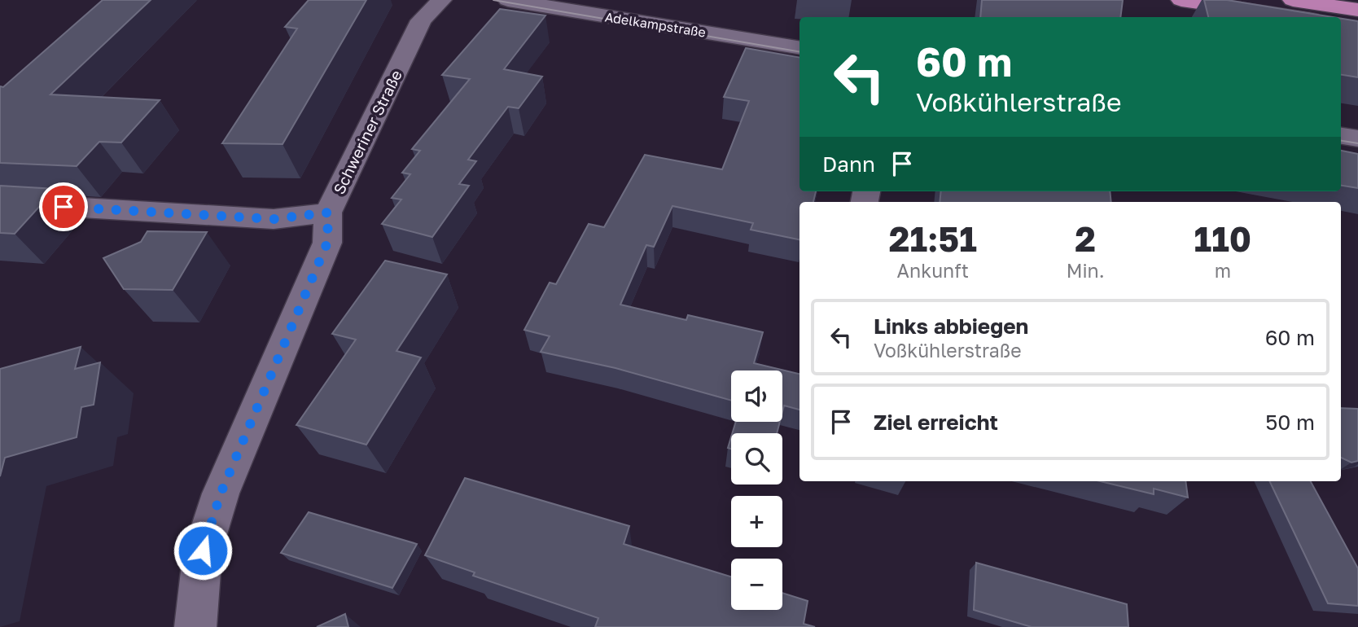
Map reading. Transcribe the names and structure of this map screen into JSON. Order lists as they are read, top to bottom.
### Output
{
  "streets": {
    "street": ["Adelkampstraße", "Schweriner Straße"]
  },
  "page": {
    "turn": ["60 m", "Voßkühlerstraße"],
    "then": "Dann",
    "eta": [
      "21:51",
      "Ankunft",
      "2",
      "Min.",
      "110",
      "m"
    ],
    "list": [
      {
        "name": "Links abbiegen",
        "note": "Voßkühlerstraße",
        "value": "60 m"
      },
      {
        "name": "Ziel erreicht",
        "value": "50 m"
      }
    ],
    "map_buttons": ["+", "−"]
  }
}
